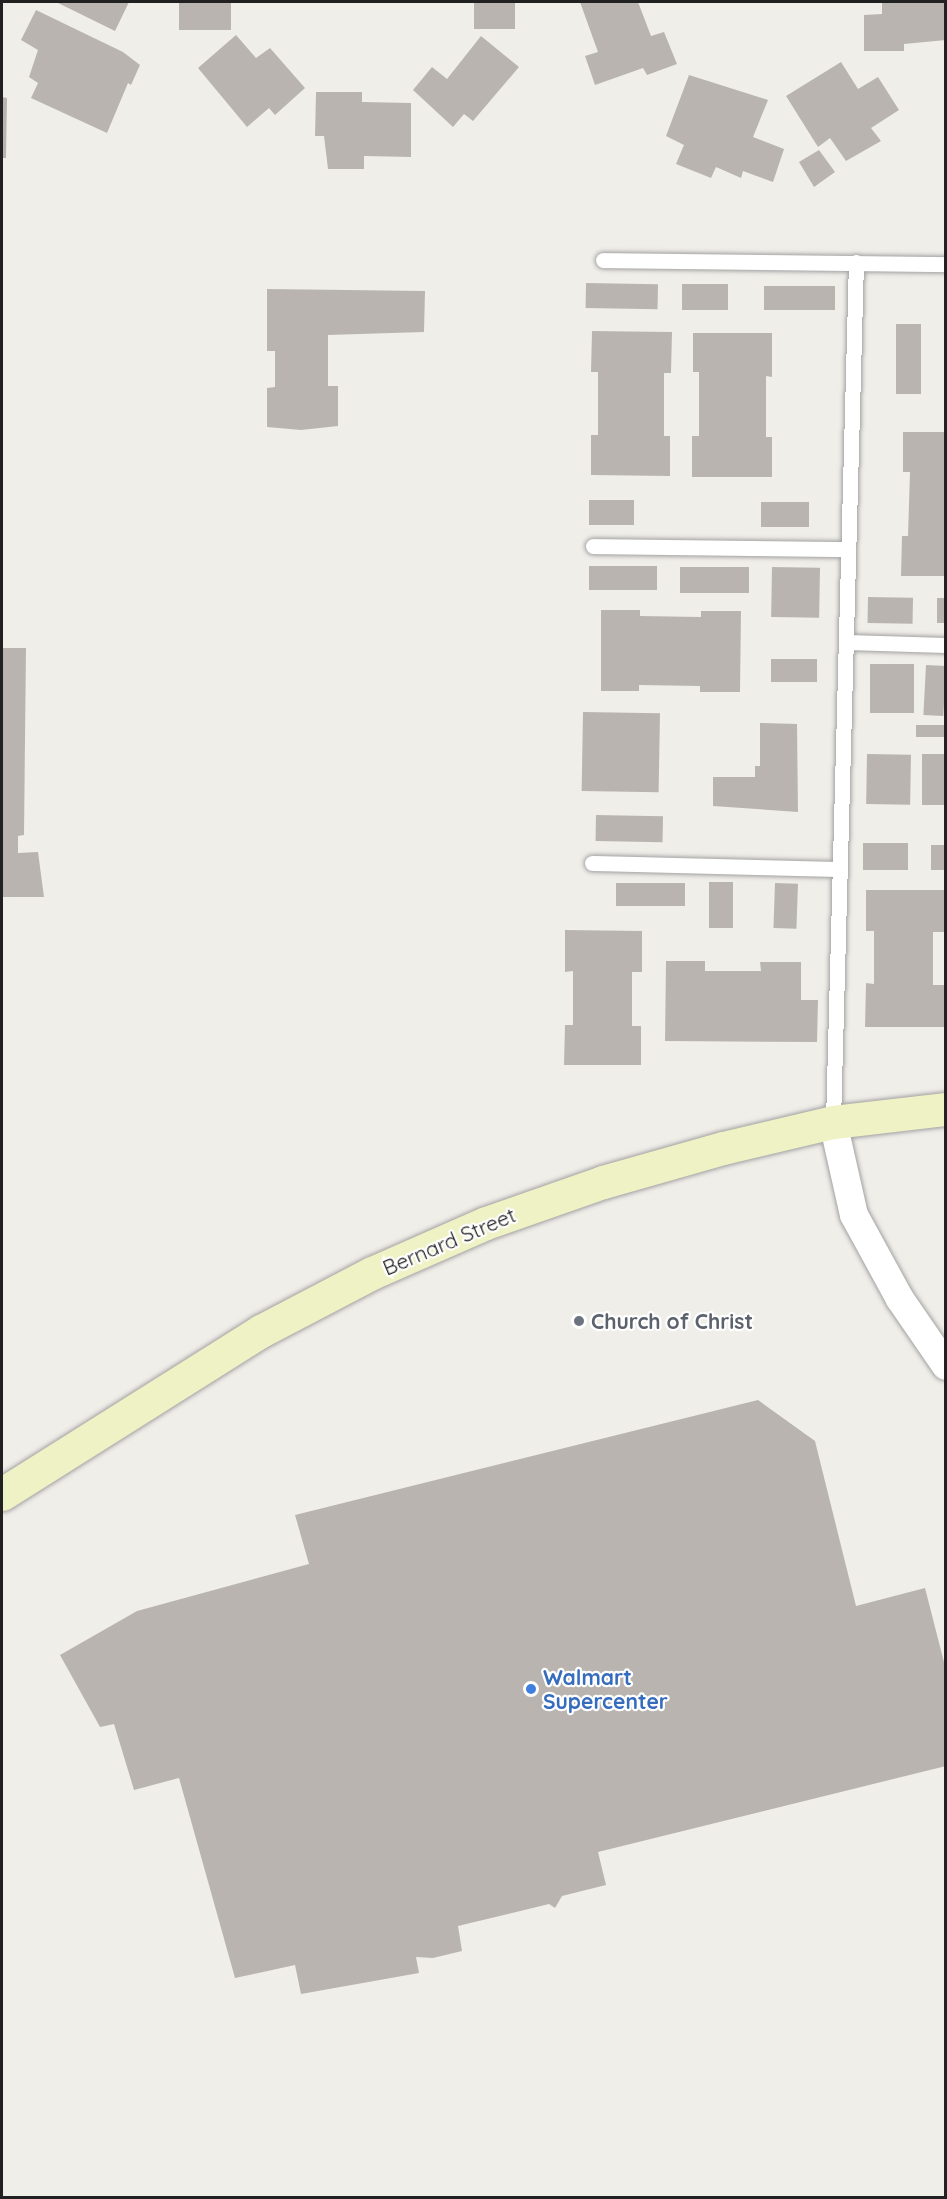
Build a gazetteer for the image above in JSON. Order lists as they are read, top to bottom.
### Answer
{
  "streets": {
    "street": ["Bernard Street"]
  },
  "places": ["Church of Christ", "Walmart Supercenter"]
}
